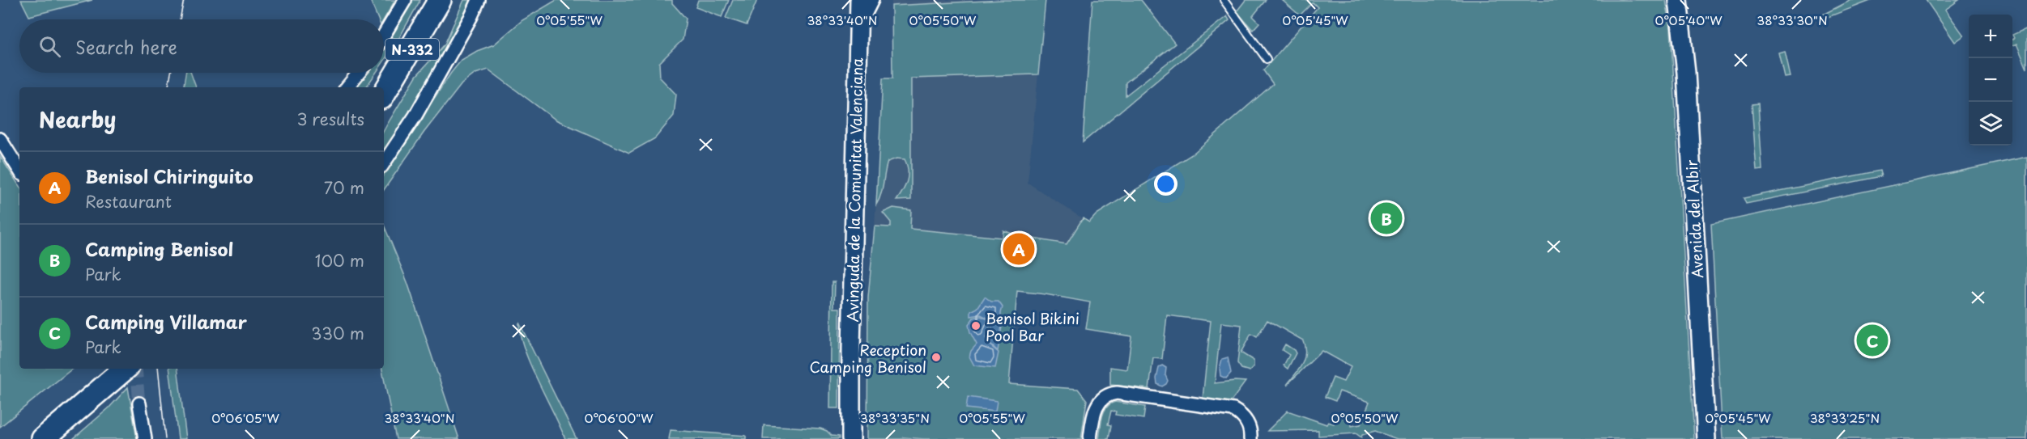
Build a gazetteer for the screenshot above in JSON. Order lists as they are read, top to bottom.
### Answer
{
  "streets": {
    "highway": ["N-332"],
    "main road": ["Avinguda de la Comunitat Valenciana", "Avenida del Albir"]
  },
  "places": ["Benisol Bikini Pool Bar", "Reception Camping Benisol"],
  "page": {
    "map_buttons": ["+", "−"],
    "search": "Search here",
    "heading": ["Nearby", "3 results"],
    "list": [
      {
        "mark": "A",
        "name": "Benisol Chiringuito",
        "note": "Restaurant",
        "value": "70 m"
      },
      {
        "mark": "B",
        "name": "Camping Benisol",
        "note": "Park",
        "value": "100 m"
      },
      {
        "mark": "C",
        "name": "Camping Villamar",
        "note": "Park",
        "value": "330 m"
      }
    ],
    "pins": ["B", "A", "C"]
  },
  "coordinates": [
    "0°05'55\"W",
    "38°33'40\"N",
    "0°05'50\"W",
    "0°05'45\"W",
    "0°05'40\"W",
    "38°33'30\"N",
    "0°06'05\"W",
    "0°06'00\"W",
    "38°33'35\"N",
    "38°33'25\"N"
  ]
}
